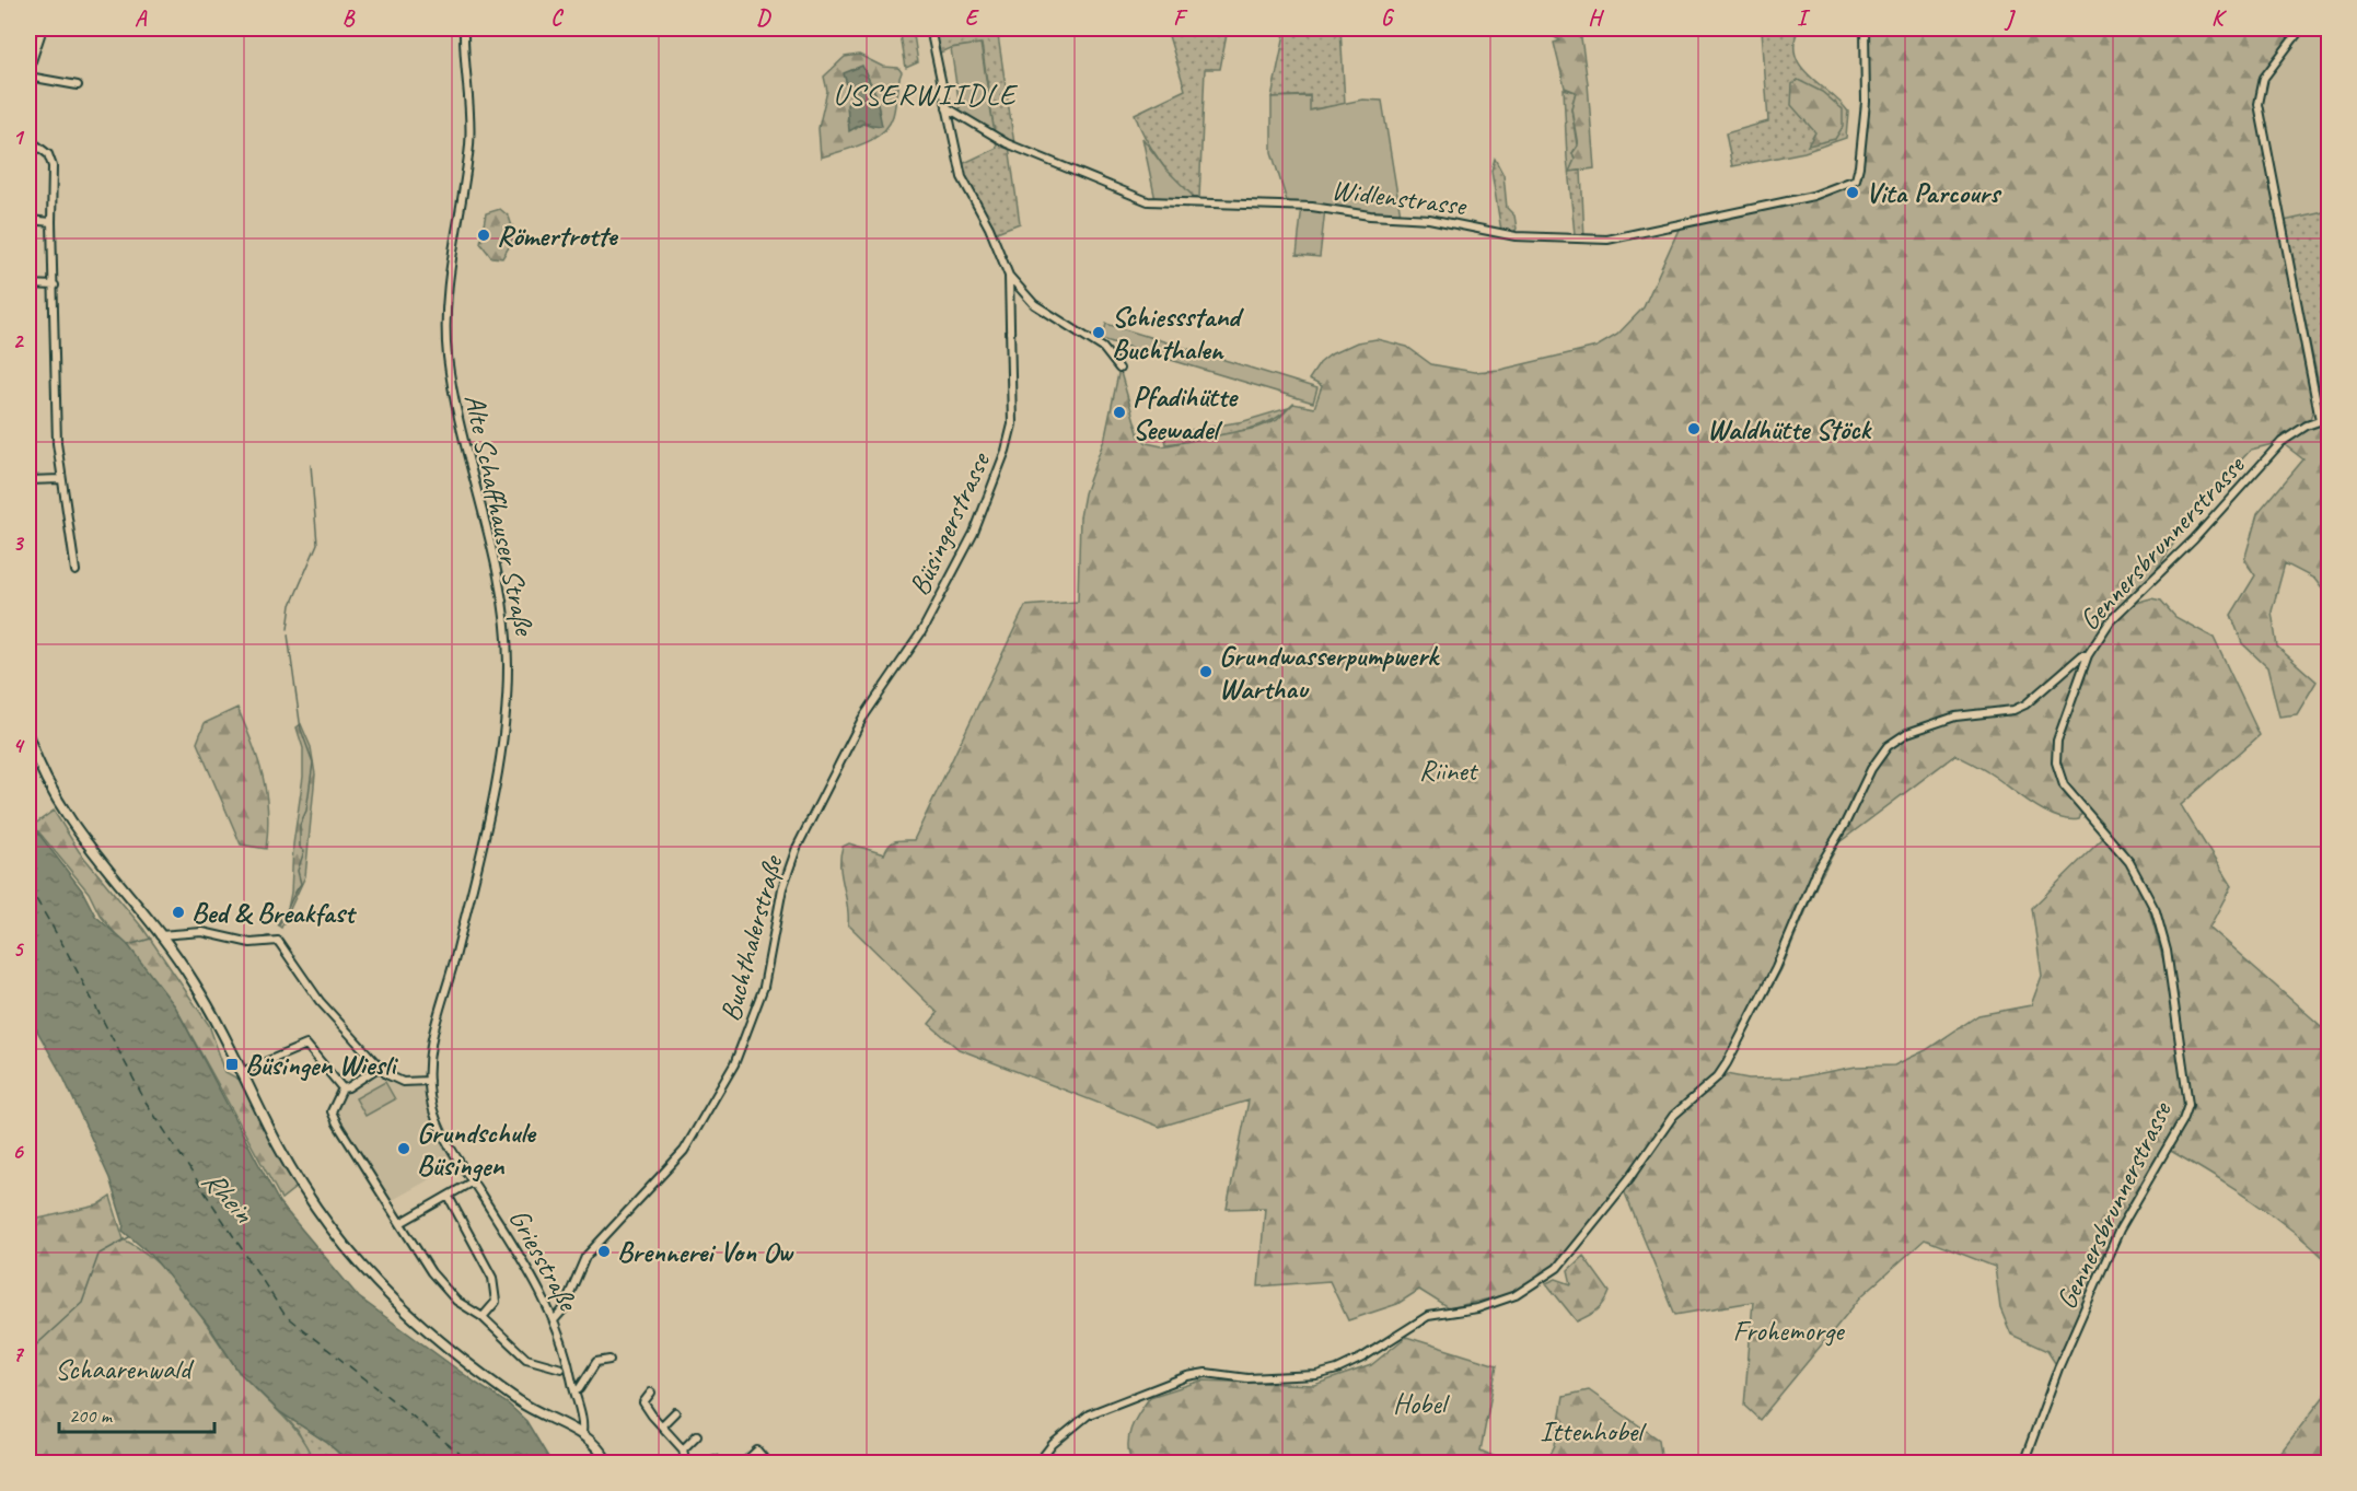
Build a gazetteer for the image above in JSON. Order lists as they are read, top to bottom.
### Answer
{
  "streets": {
    "street": [
      "Widlenstrasse",
      "Alte Schaffhauser Straße",
      "Büsingerstrasse",
      "Gennersbrunnerstrasse",
      "Buchthalerstraße",
      "Griesstraße"
    ]
  },
  "crossings": [
    ["Widlenstrasse", "Büsingerstrasse"],
    ["Alte Schaffhauser Straße", "Griesstraße"],
    ["Büsingerstrasse", "Buchthalerstraße"],
    ["Buchthalerstraße", "Griesstraße"]
  ],
  "districts": ["USSERWIIDLE"],
  "water": ["Rhein"],
  "parks": [
    "Riinet",
    "Frohemorge",
    "Schaarenwald",
    "Hobel",
    "Ittenhobel"
  ],
  "places": {
    "other": [
      "Vita Parcours",
      "Römertrotte",
      "Schiessstand Buchthalen",
      "Pfadihütte Seewadel",
      "Waldhütte Stöck",
      "Grundwasserpumpwerk Warthau",
      "Bed & Breakfast",
      "Grundschule Büsingen",
      "Brennerei Von Ow"
    ],
    "transit": ["Büsingen Wiesli"]
  },
  "scale_bar": "200 m",
  "grid": {
    "columns": [
      "A",
      "B",
      "C",
      "D",
      "E",
      "F",
      "G",
      "H",
      "I",
      "J",
      "K"
    ],
    "rows": [
      "1",
      "2",
      "3",
      "4",
      "5",
      "6",
      "7"
    ]
  }
}
